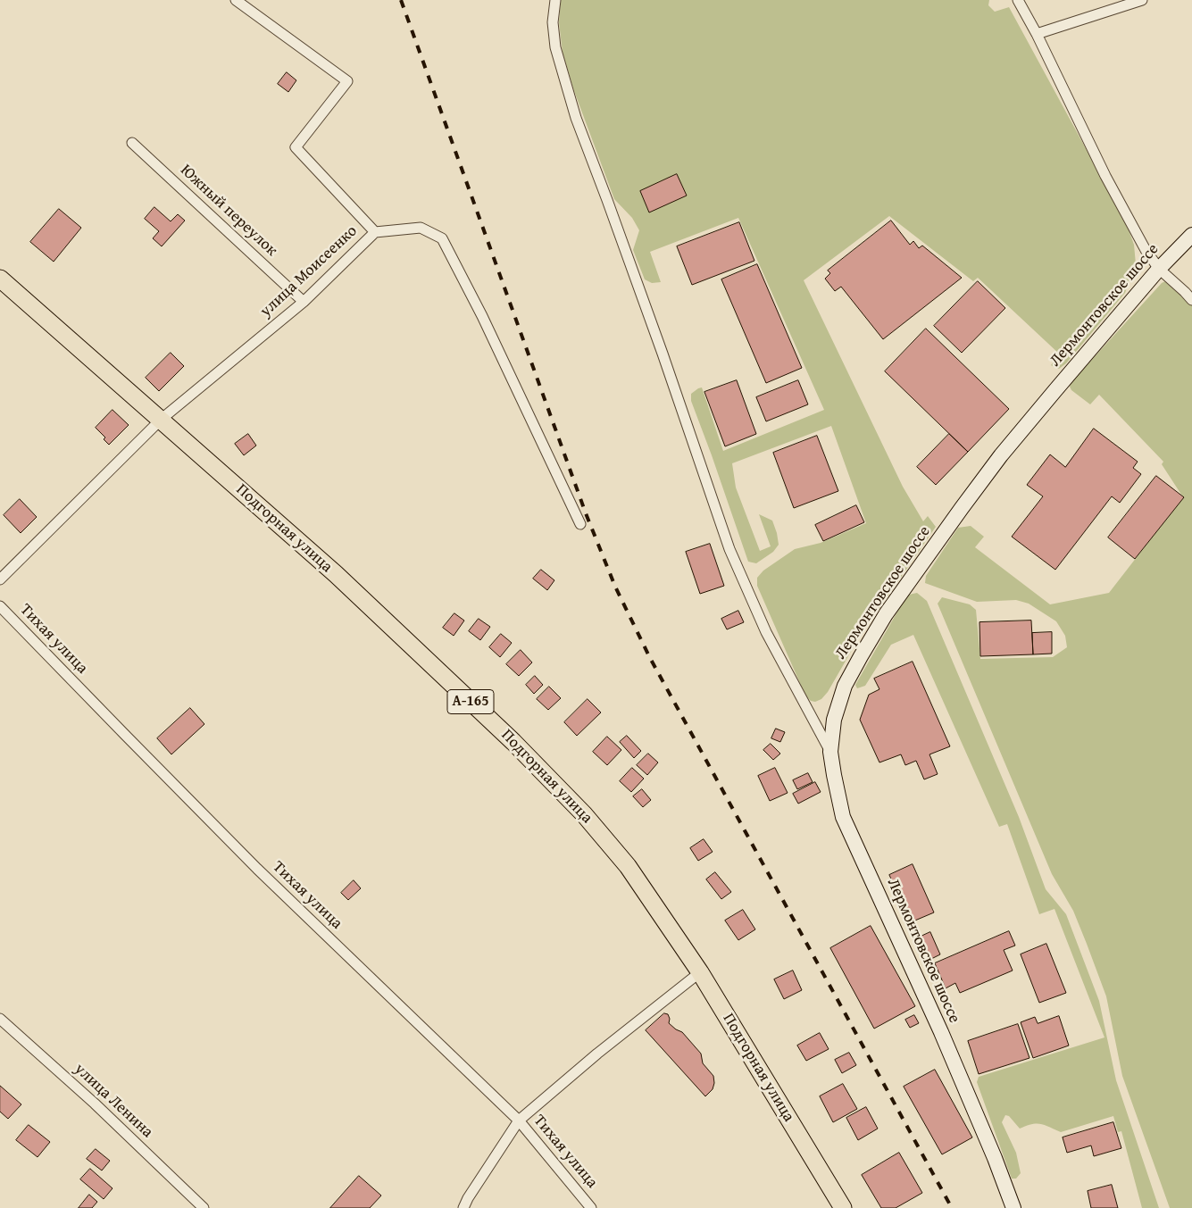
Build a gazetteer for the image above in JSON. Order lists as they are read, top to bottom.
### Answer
{
  "streets": {
    "main road": ["Подгорная улица", "А-165"],
    "street": [
      "Южный переулок",
      "улица Моисеенко",
      "Лермонтовское шоссе",
      "Тихая улица",
      "улица Ленина"
    ]
  },
  "crossings": [
    ["Южный переулок", "улица Моисеенко"],
    ["улица Моисеенко", "Подгорная улица"]
  ]
}
